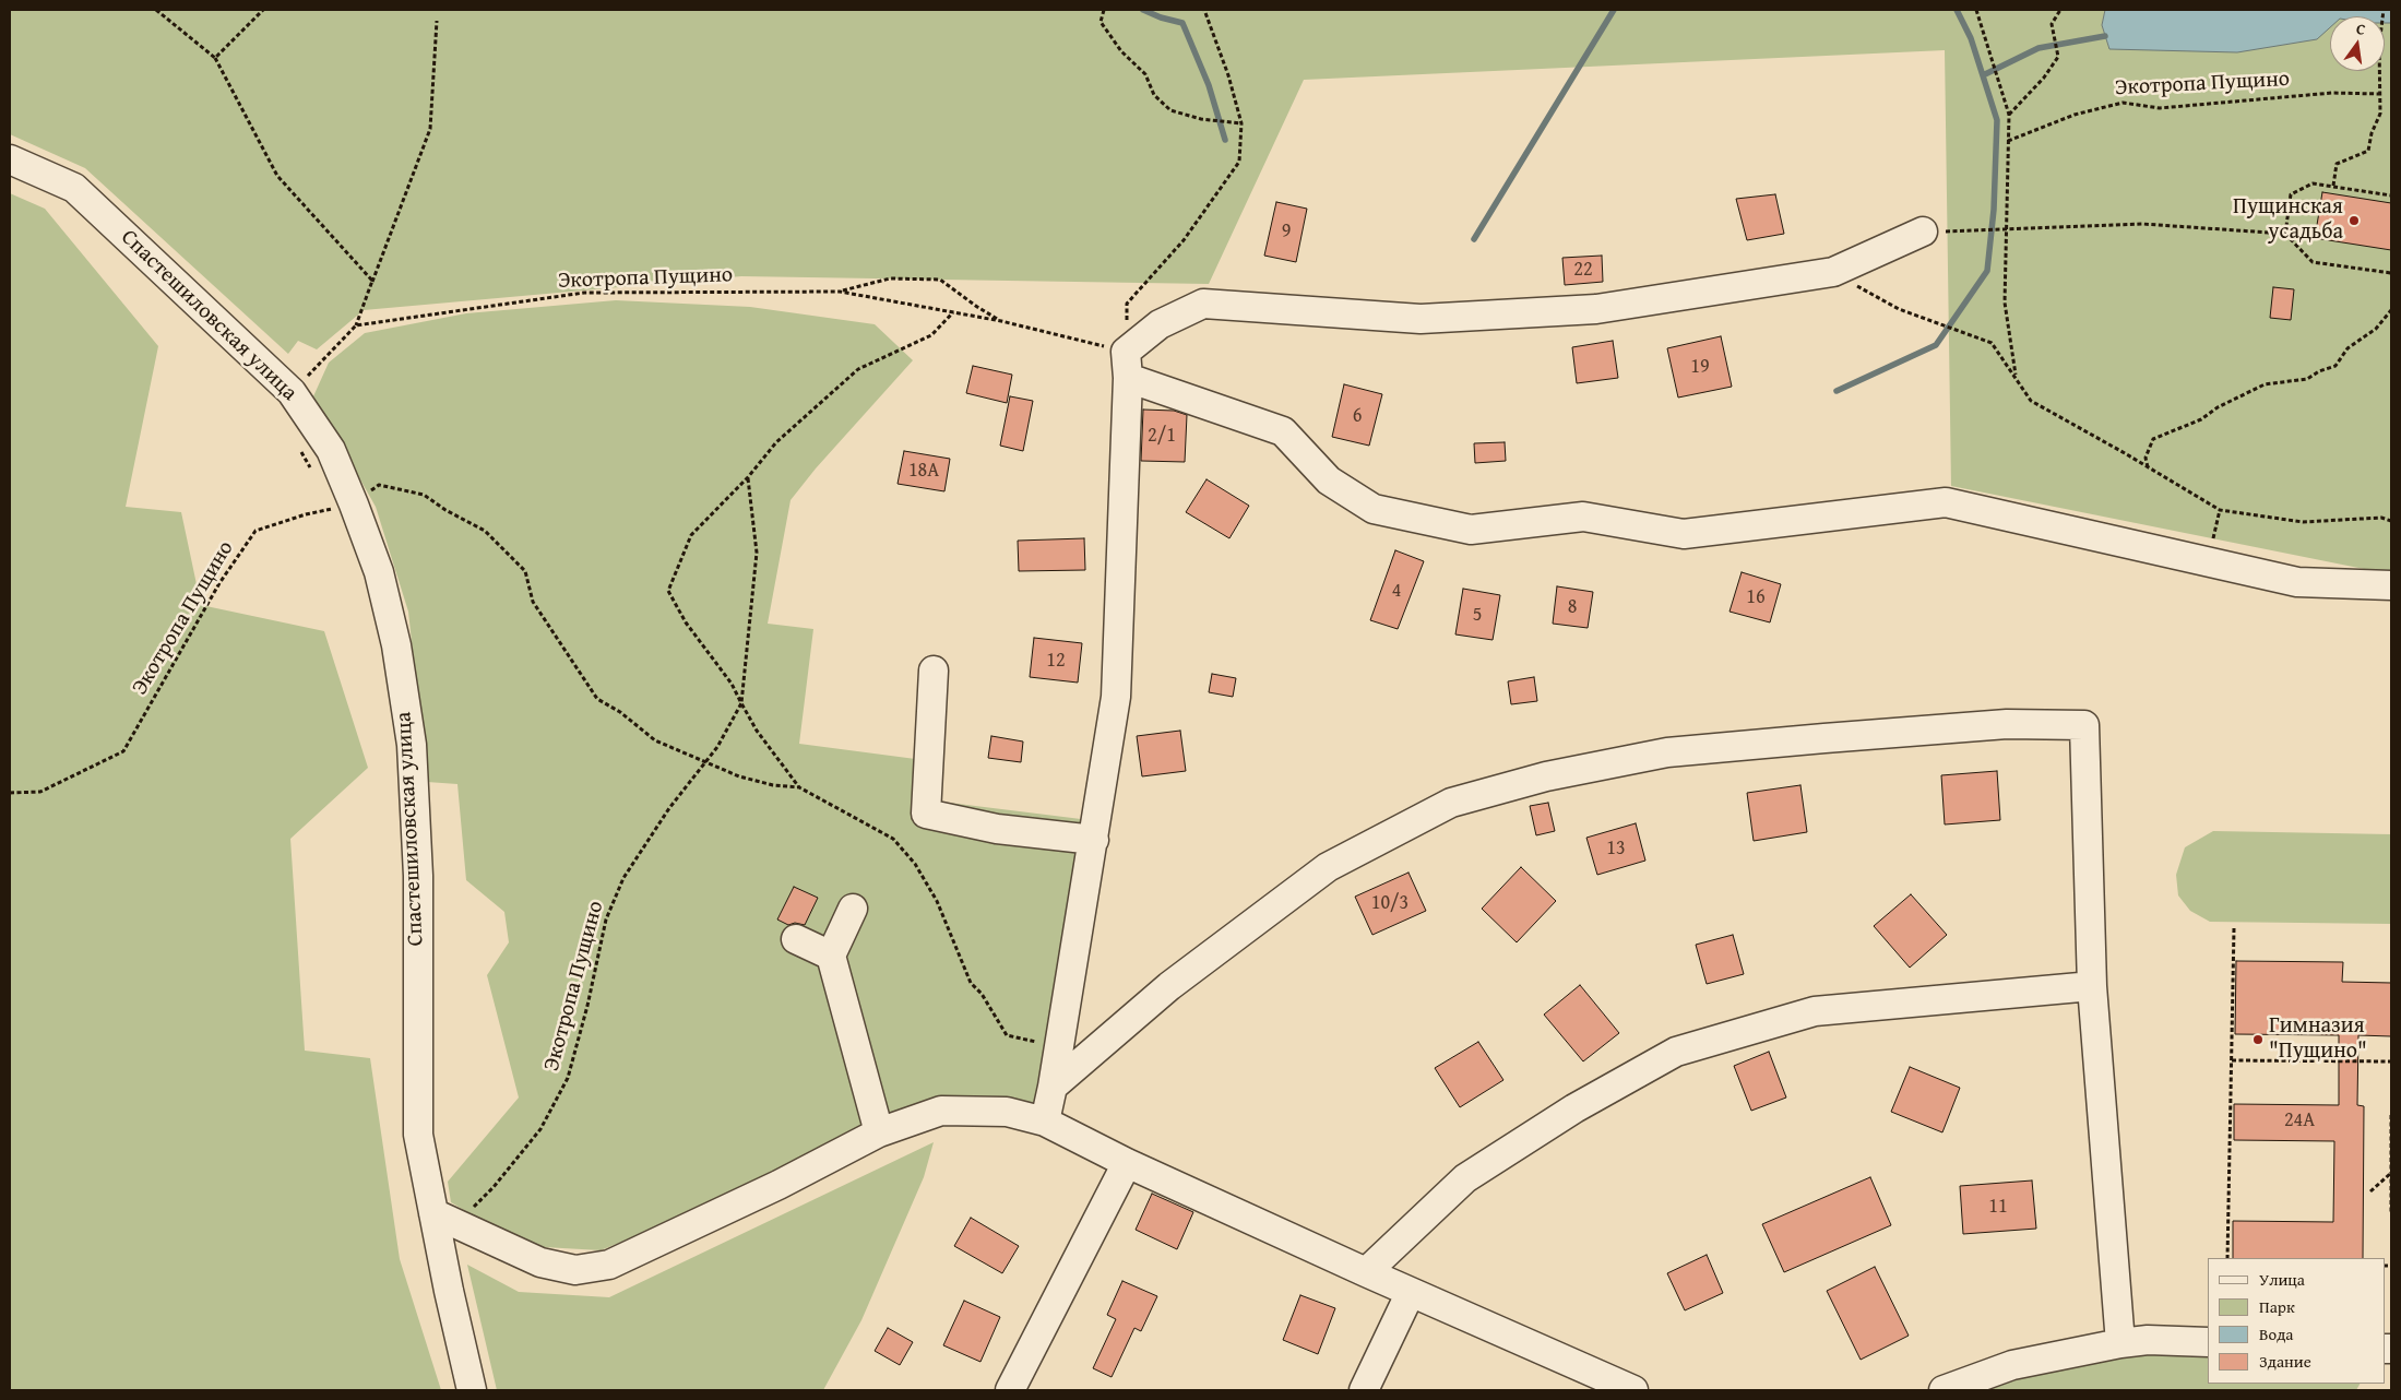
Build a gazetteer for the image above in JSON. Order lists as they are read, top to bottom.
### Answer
{
  "streets": {
    "street": ["Спастешиловская улица"],
    "path": ["Экотропа Пущино"]
  },
  "crossings": [
    ["Экотропа Пущино", "Спастешиловская улица"]
  ],
  "places": ["Пущинская усадьба", "Гимназия \"Пущино\""],
  "house_numbers": [
    "9",
    "22",
    "19",
    "6",
    "2/1",
    "18А",
    "4",
    "16",
    "8",
    "5",
    "12",
    "13",
    "10/3",
    "24А",
    "11"
  ],
  "legend": [
    "Улица",
    "Парк",
    "Вода",
    "Здание"
  ],
  "north": "top"
}
